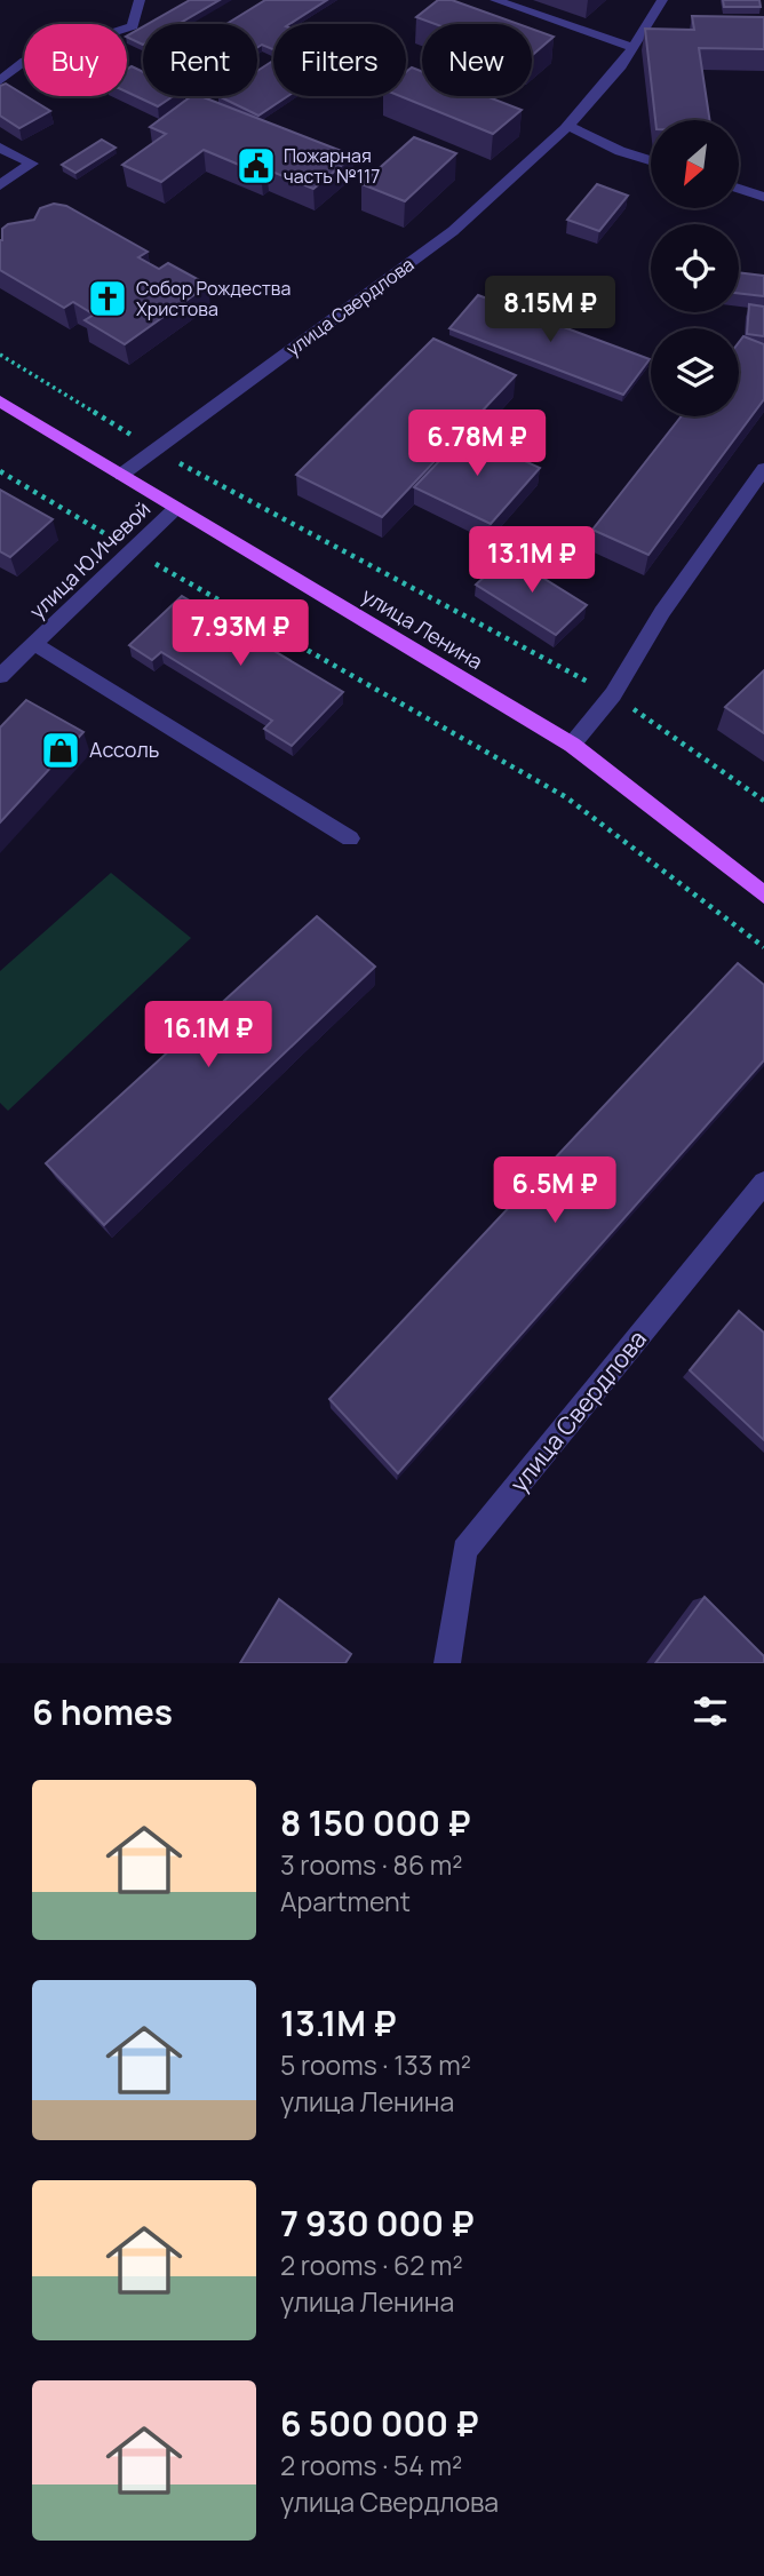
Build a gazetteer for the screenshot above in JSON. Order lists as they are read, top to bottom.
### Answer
{
  "streets": {
    "main road": ["улица Ленина"],
    "street": ["улица Свердлова", "улица Ю.Ичевой"]
  },
  "crossings": [
    ["улица Свердлова", "улица Ленина"],
    ["улица Ю.Ичевой", "улица Ленина"]
  ],
  "places": {
    "public building": ["Пожарная часть №117"],
    "church": ["Собор Рождества Христова"],
    "shop": ["Ассоль"]
  },
  "north": "bottom left",
  "page": {
    "chip": [
      "Buy",
      "Rent",
      "Filters",
      "New"
    ],
    "price": [
      "8.15M ₽",
      "6.78M ₽",
      "13.1M ₽",
      "7.93M ₽",
      "16.1M ₽",
      "6.5M ₽"
    ],
    "heading": "6 homes",
    "list": [
      {
        "name": "8 150 000 ₽",
        "note": "3 rooms · 86 m² · Apartment"
      },
      {
        "name": "13.1M ₽",
        "note": "5 rooms · 133 m² · улица Ленина"
      },
      {
        "name": "7 930 000 ₽",
        "note": "2 rooms · 62 m² · улица Ленина"
      },
      {
        "name": "6 500 000 ₽",
        "note": "2 rooms · 54 m² · улица Свердлова"
      }
    ]
  }
}
